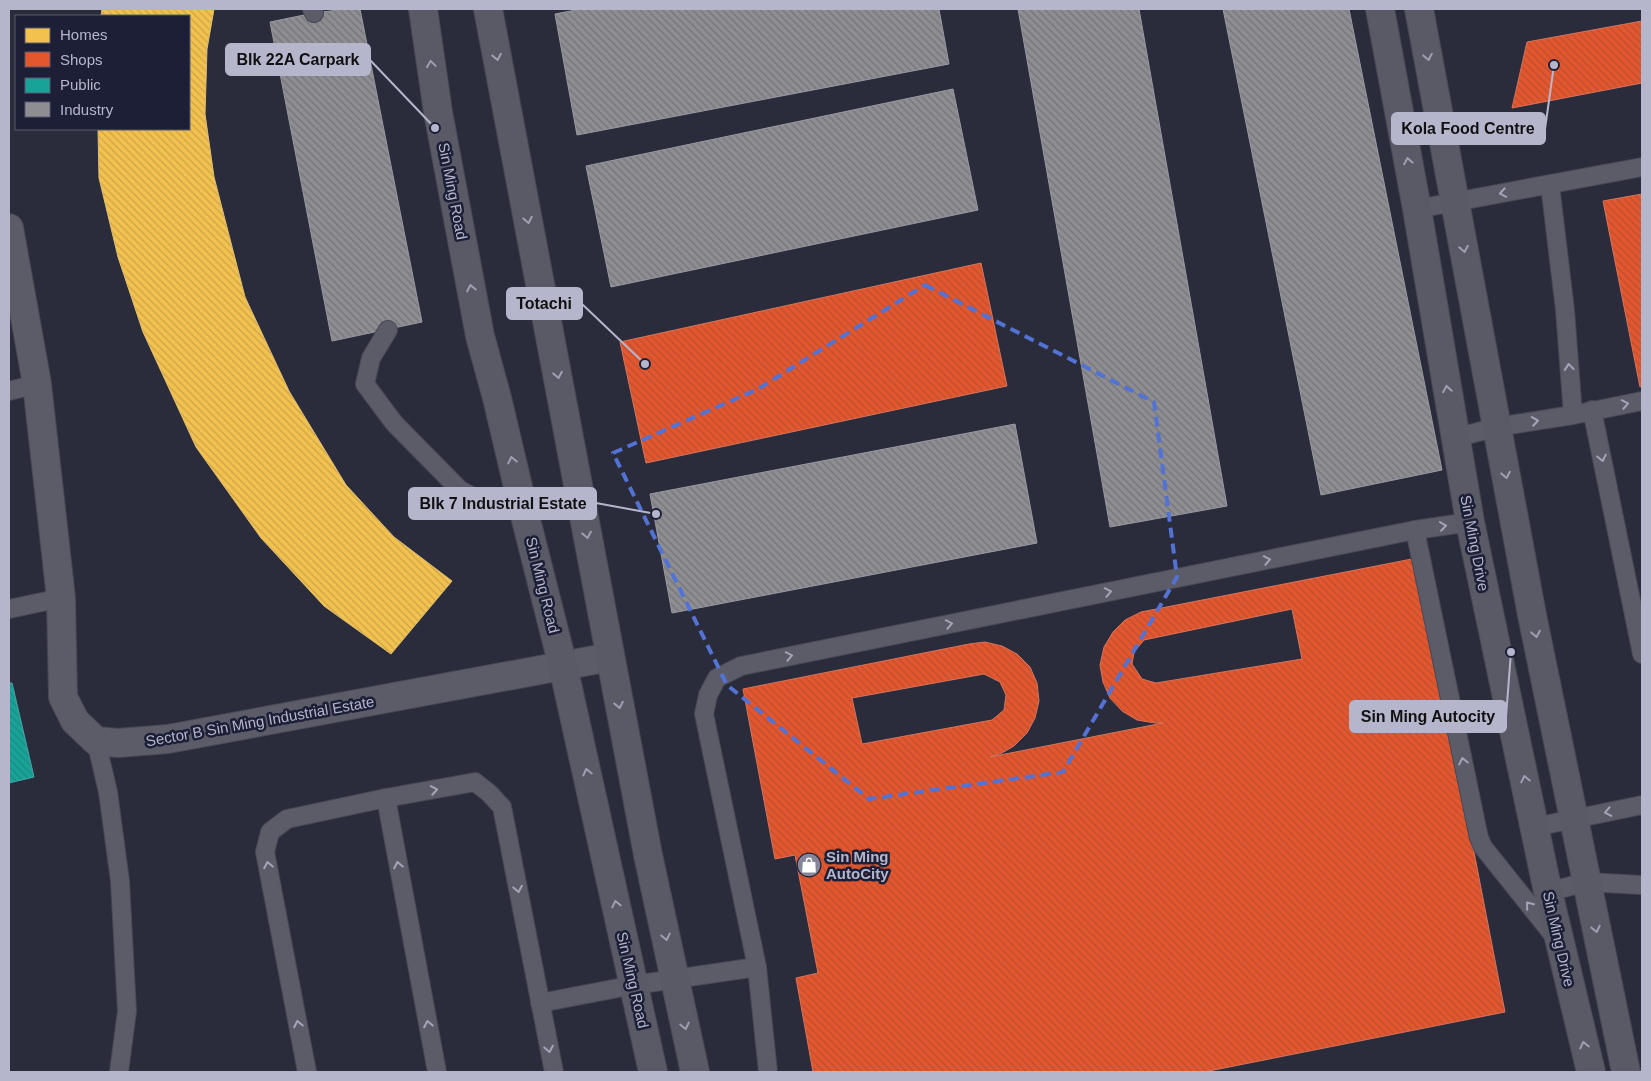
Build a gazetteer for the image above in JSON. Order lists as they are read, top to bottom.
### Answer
{
  "streets": {
    "street": ["Sin Ming Road", "Sin Ming Drive", "Sector B Sin Ming Industrial Estate"]
  },
  "crossings": [
    ["Sin Ming Road", "Sector B Sin Ming Industrial Estate"]
  ],
  "places": {
    "other": [
      "Kola Food Centre",
      "Blk 22A Carpark",
      "Totachi",
      "Blk 7 Industrial Estate",
      "Sin Ming Autocity"
    ],
    "shop": ["Sin Ming AutoCity"]
  },
  "legend": [
    "Homes",
    "Shops",
    "Public",
    "Industry"
  ]
}
